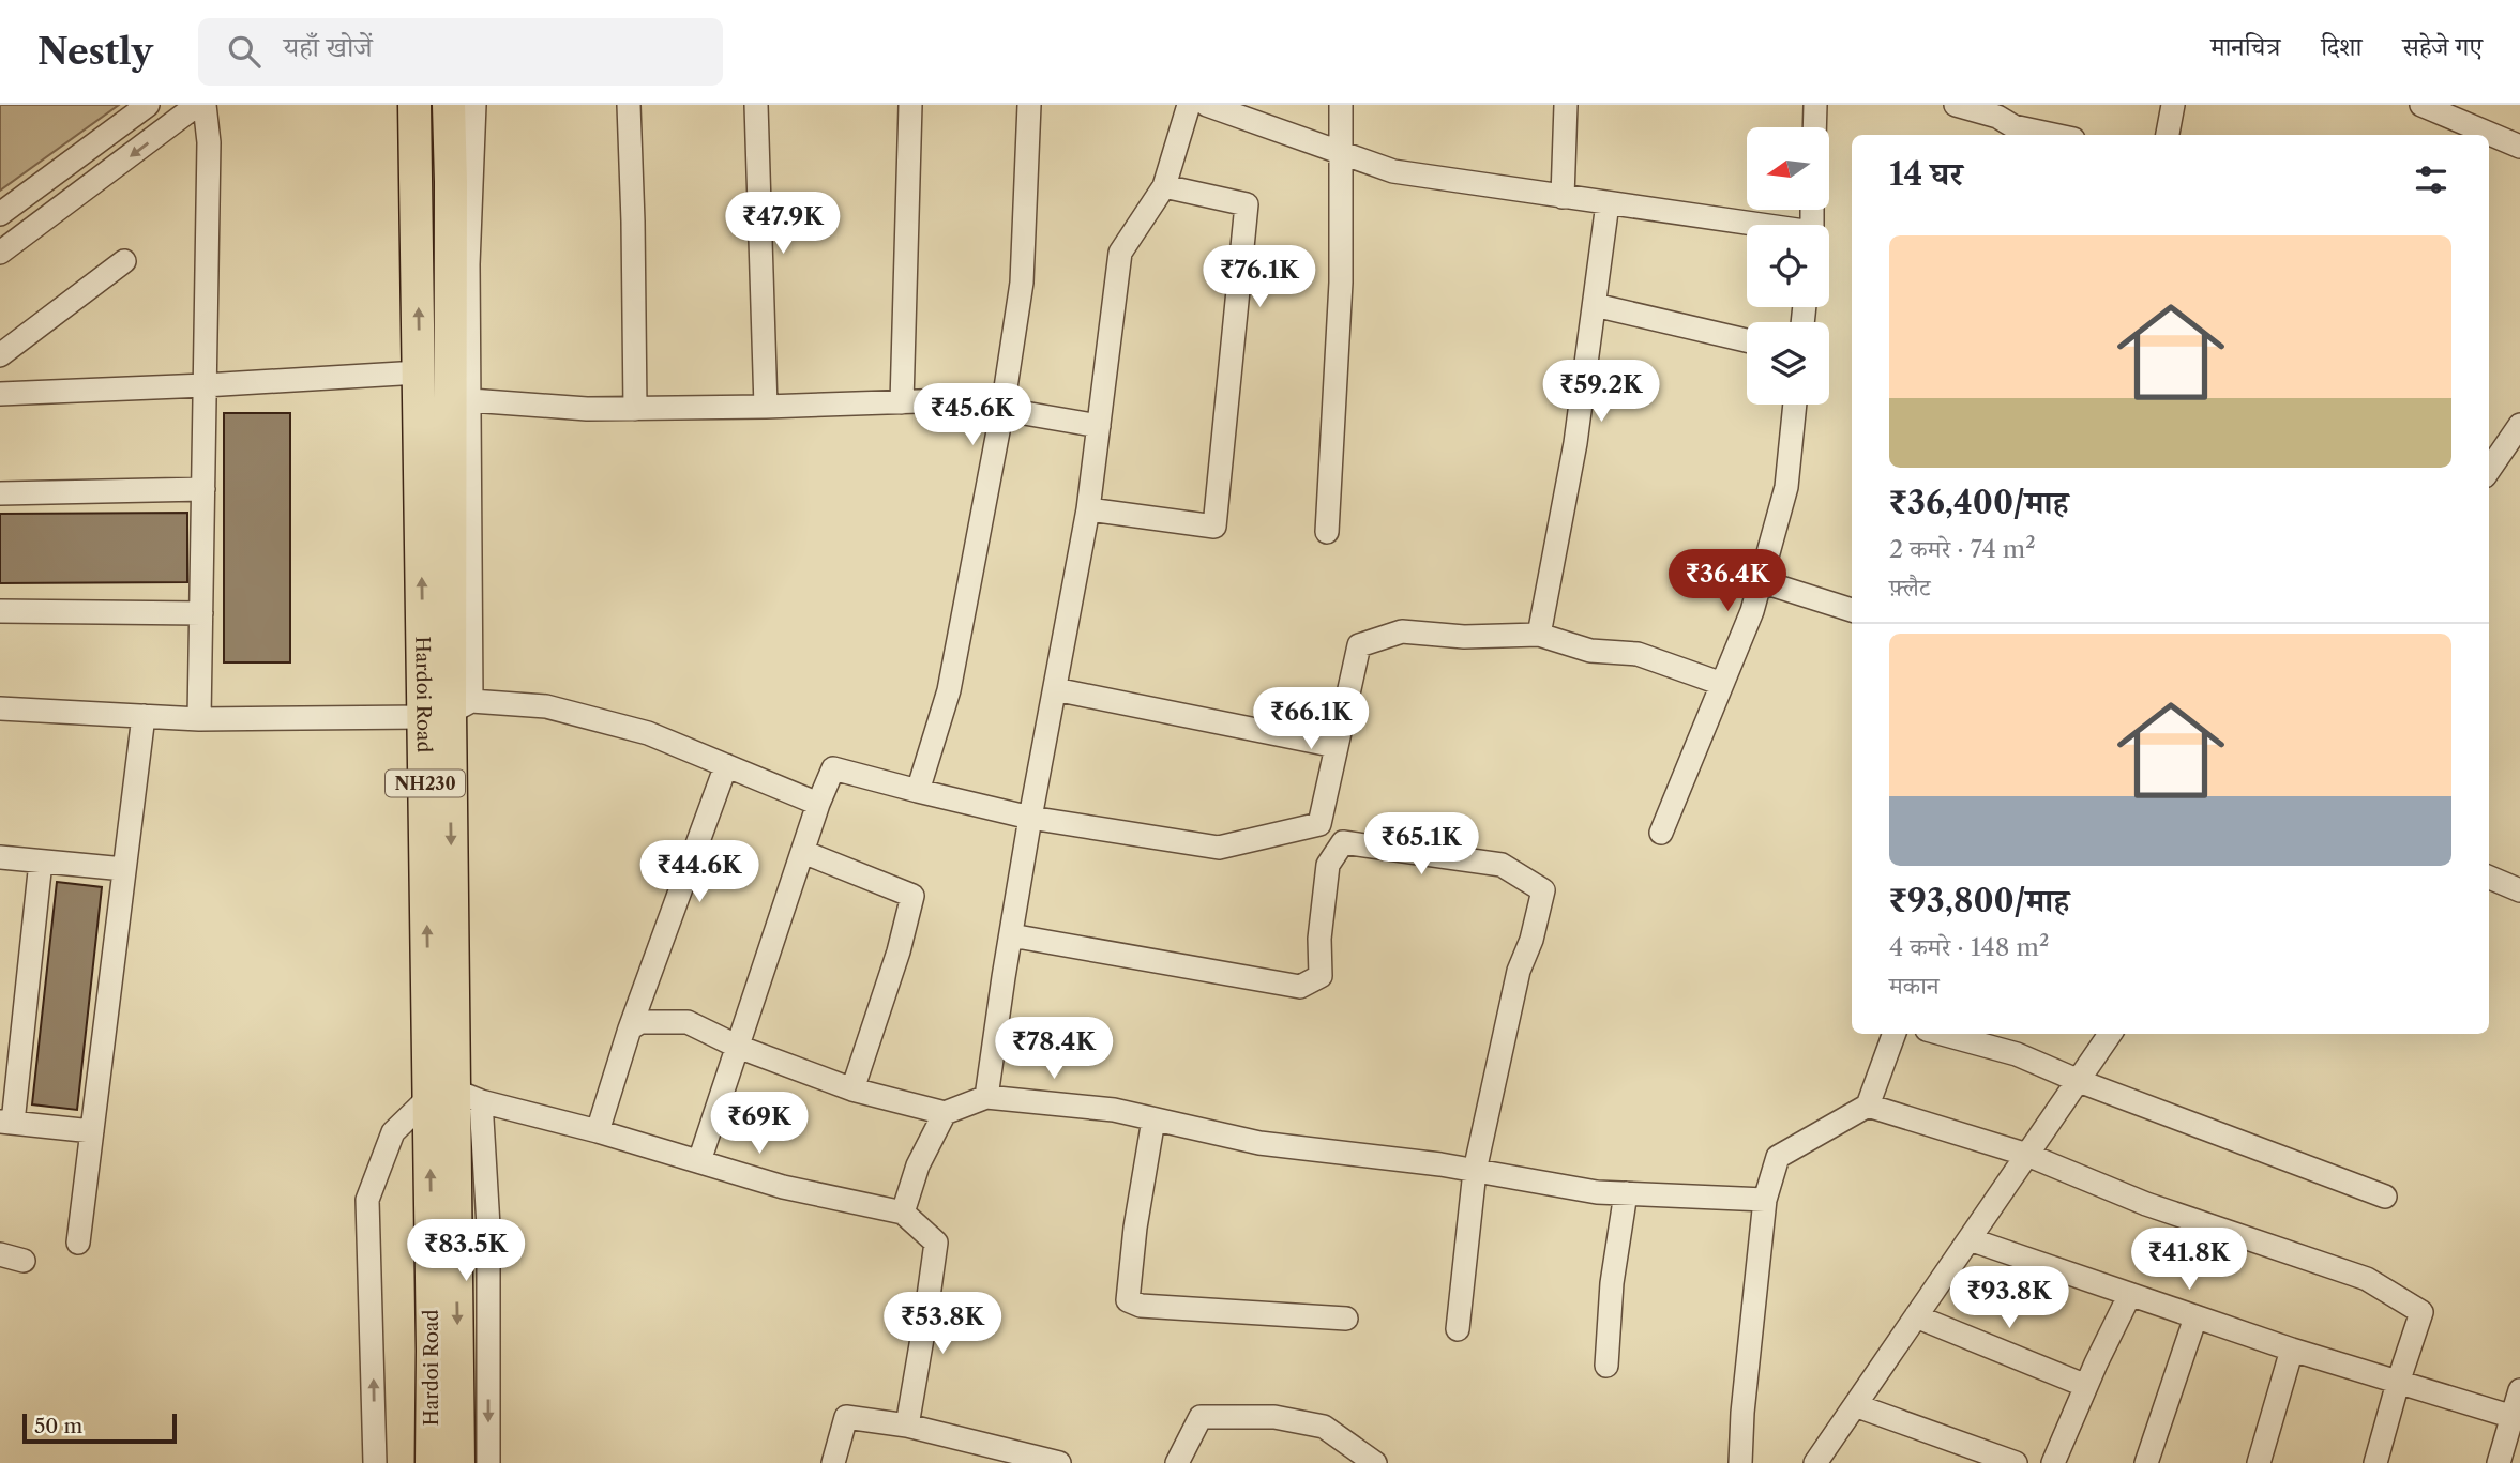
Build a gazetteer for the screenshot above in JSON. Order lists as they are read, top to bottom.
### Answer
{
  "streets": {
    "highway": ["Hardoi Road", "NH230"]
  },
  "scale_bar": "50 m",
  "north": "left",
  "page": {
    "header": "Nestly",
    "search": "यहाँ खोजें",
    "nav": ["मानचित्र", "दिशा", "सहेजे गए"],
    "heading": "14 घर",
    "price": [
      "₹47.9K",
      "₹76.1K",
      "₹59.2K",
      "₹45.6K",
      "₹36.4K",
      "₹66.1K",
      "₹65.1K",
      "₹44.6K",
      "₹78.4K",
      "₹69K",
      "₹83.5K",
      "₹41.8K",
      "₹93.8K",
      "₹53.8K"
    ],
    "list": [
      {
        "name": "₹36,400/माह",
        "note": "2 कमरे · 74 m² · फ़्लैट"
      },
      {
        "name": "₹93,800/माह",
        "note": "4 कमरे · 148 m² · मकान"
      }
    ],
    "scale": "50 m"
  }
}
